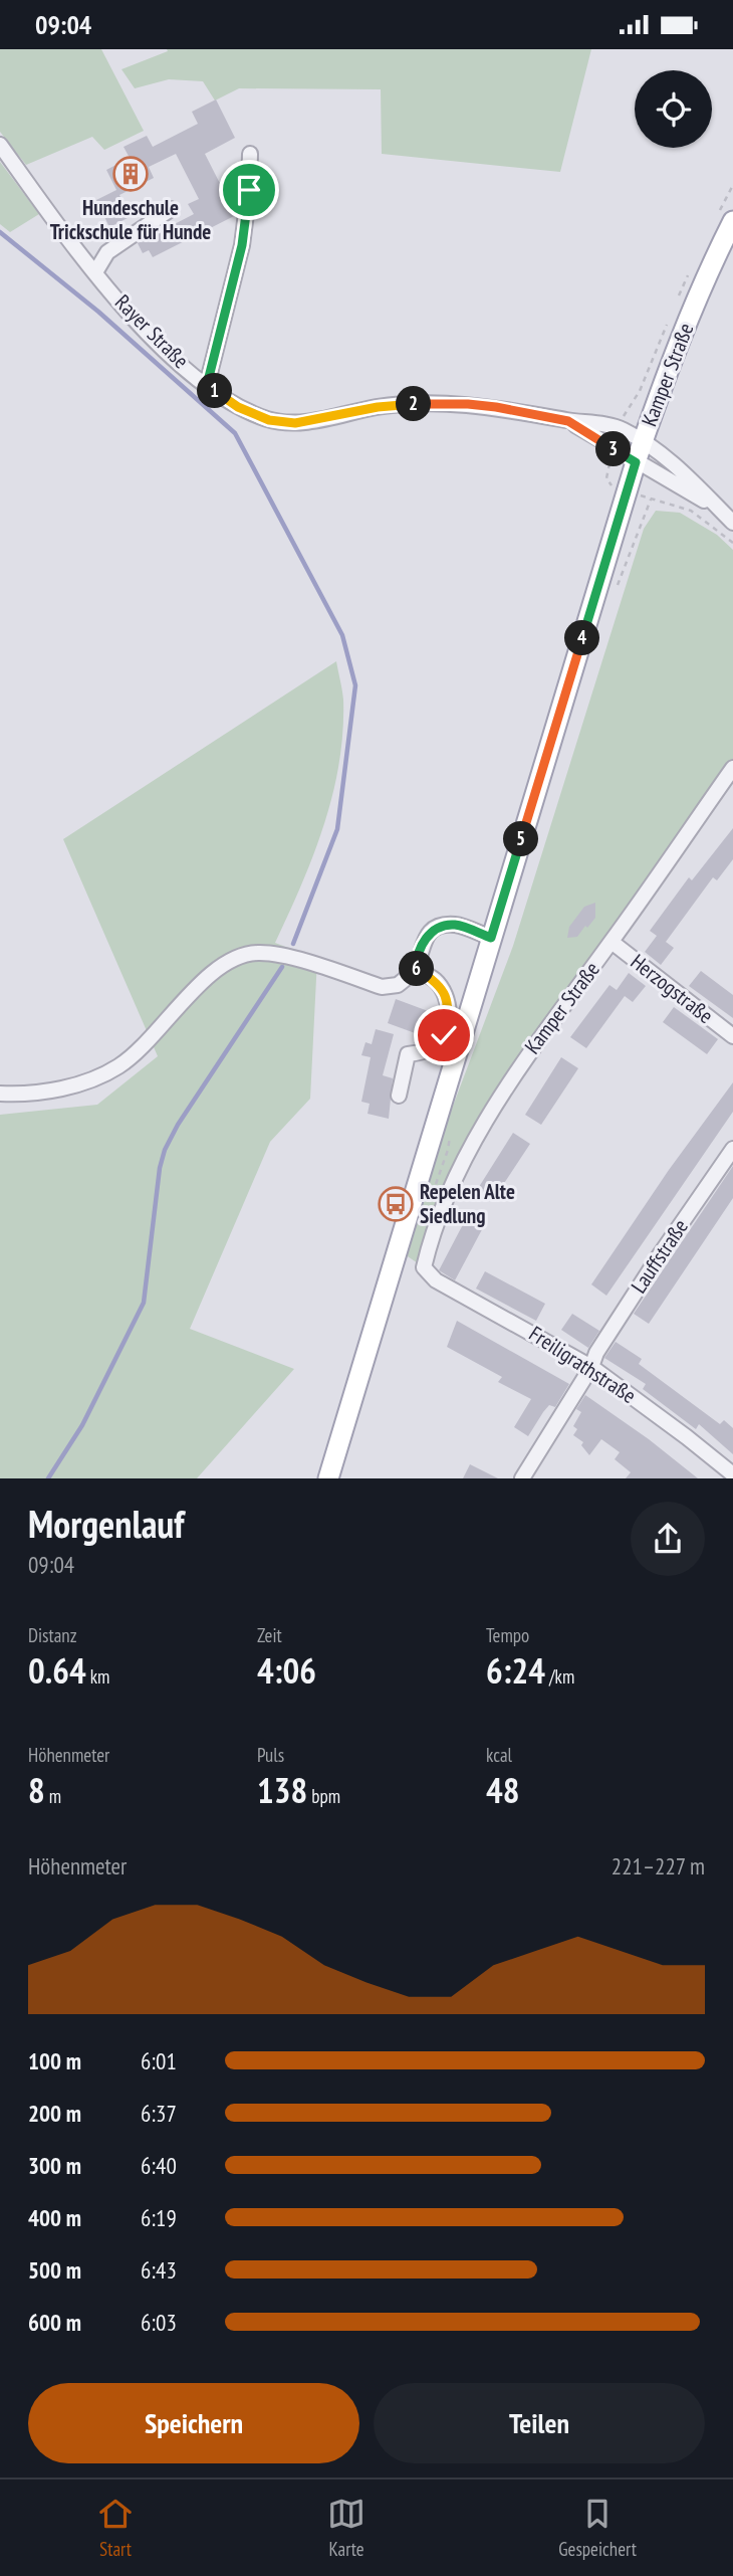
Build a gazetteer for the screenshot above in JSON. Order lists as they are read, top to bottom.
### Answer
{
  "streets": {
    "main road": ["Kamper Straße"],
    "street": [
      "Rayer Straße",
      "Herzogstraße",
      "Lauffstraße",
      "Freiligrathstraße"
    ]
  },
  "crossings": [
    ["Rayer Straße", "Kamper Straße"],
    ["Kamper Straße", "Herzogstraße"],
    ["Kamper Straße", "Freiligrathstraße"],
    ["Lauffstraße", "Freiligrathstraße"]
  ],
  "places": {
    "building": ["Hundeschule Trickschule für Hunde"],
    "bus stop": ["Repelen Alte Siedlung"]
  },
  "page": {
    "status": "09:04",
    "pins": [
      "1",
      "2",
      "3",
      "4",
      "5",
      "6"
    ],
    "heading": ["Morgenlauf", "09:04"],
    "stats": [
      ["Distanz", "0.64 km"],
      ["Zeit", "4:06"],
      ["Tempo", "6:24 /km"],
      ["Höhenmeter", "8 m"],
      ["Puls", "138 bpm"],
      ["kcal", "48"]
    ],
    "chart": ["Höhenmeter", "221–227 m"],
    "list": [
      {
        "name": "100 m",
        "note": "6:01"
      },
      {
        "name": "200 m",
        "note": "6:37"
      },
      {
        "name": "300 m",
        "note": "6:40"
      },
      {
        "name": "400 m",
        "note": "6:19"
      },
      {
        "name": "500 m",
        "note": "6:43"
      },
      {
        "name": "600 m",
        "note": "6:03"
      }
    ],
    "buttons": ["Speichern", "Teilen"],
    "tabs": ["Start", "Karte", "Gespeichert"]
  }
}
